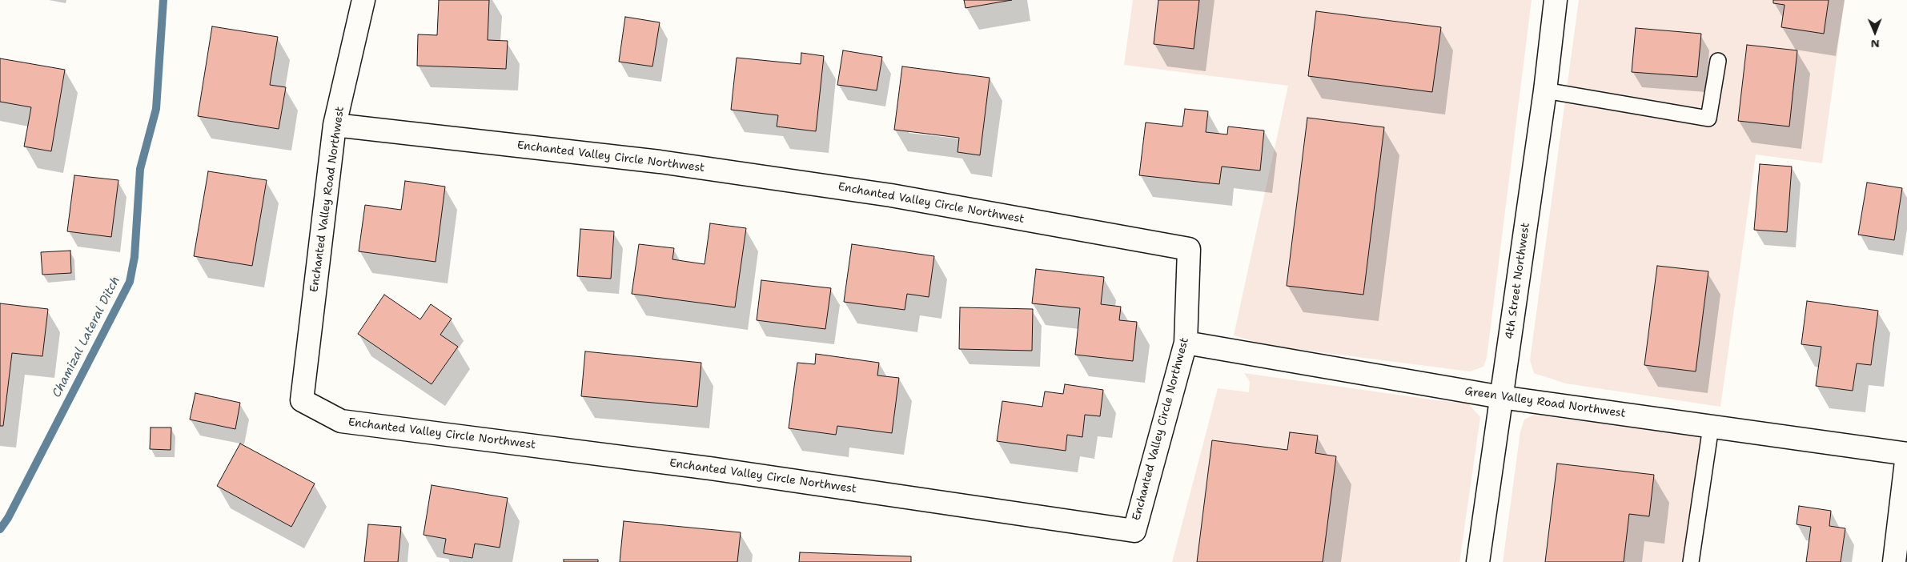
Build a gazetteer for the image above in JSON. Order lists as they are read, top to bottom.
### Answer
{
  "streets": {
    "street": [
      "Enchanted Valley Circle Northwest",
      "Enchanted Valley Road Northwest",
      "4th Street Northwest",
      "Green Valley Road Northwest"
    ]
  },
  "crossings": [
    ["Enchanted Valley Circle Northwest", "Enchanted Valley Road Northwest"],
    ["Enchanted Valley Circle Northwest", "Green Valley Road Northwest"],
    ["4th Street Northwest", "Green Valley Road Northwest"]
  ],
  "water": ["Chamizal Lateral Ditch"],
  "north": "bottom"
}
